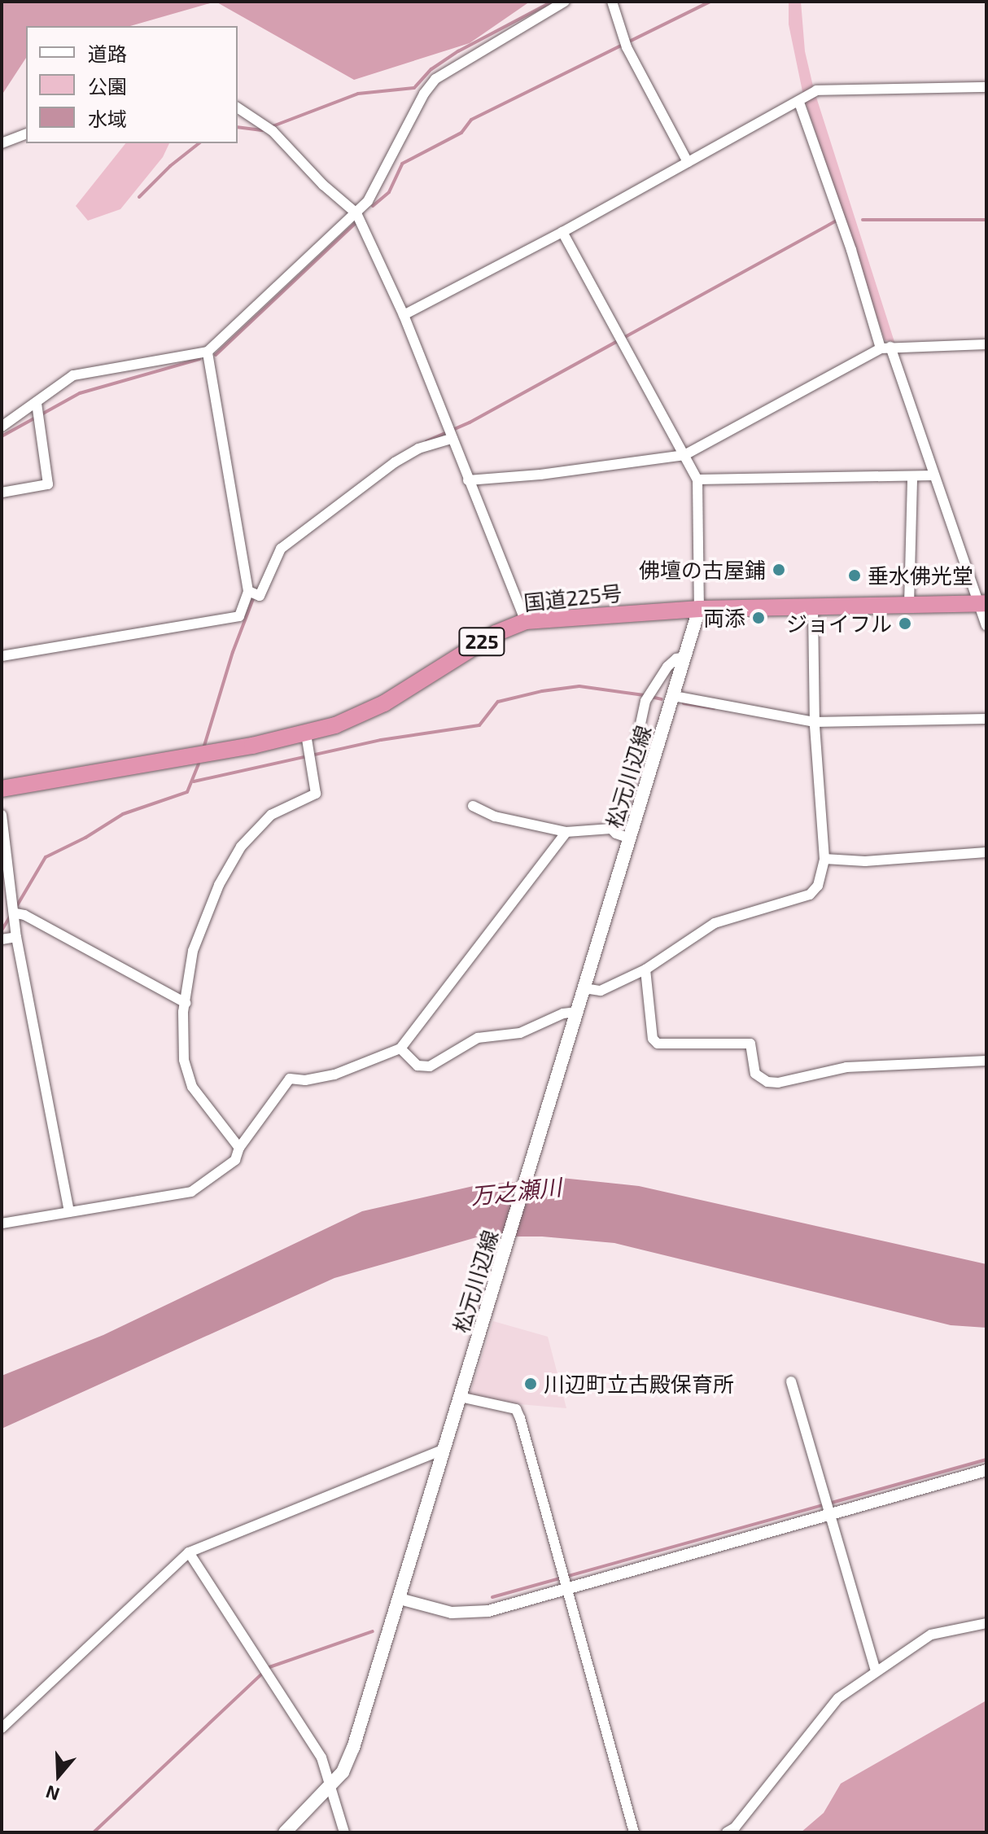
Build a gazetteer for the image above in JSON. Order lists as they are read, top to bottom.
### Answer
{
  "streets": {
    "highway": ["国道225号", "225"],
    "main road": ["松元川辺線"]
  },
  "crossings": [
    ["国道225号", "松元川辺線"]
  ],
  "water": ["万之瀬川"],
  "places": [
    "佛壇の古屋鋪",
    "垂水佛光堂",
    "両添",
    "ジョイフル",
    "川辺町立古殿保育所"
  ],
  "legend": ["道路", "公園", "水域"],
  "north": "bottom"
}
